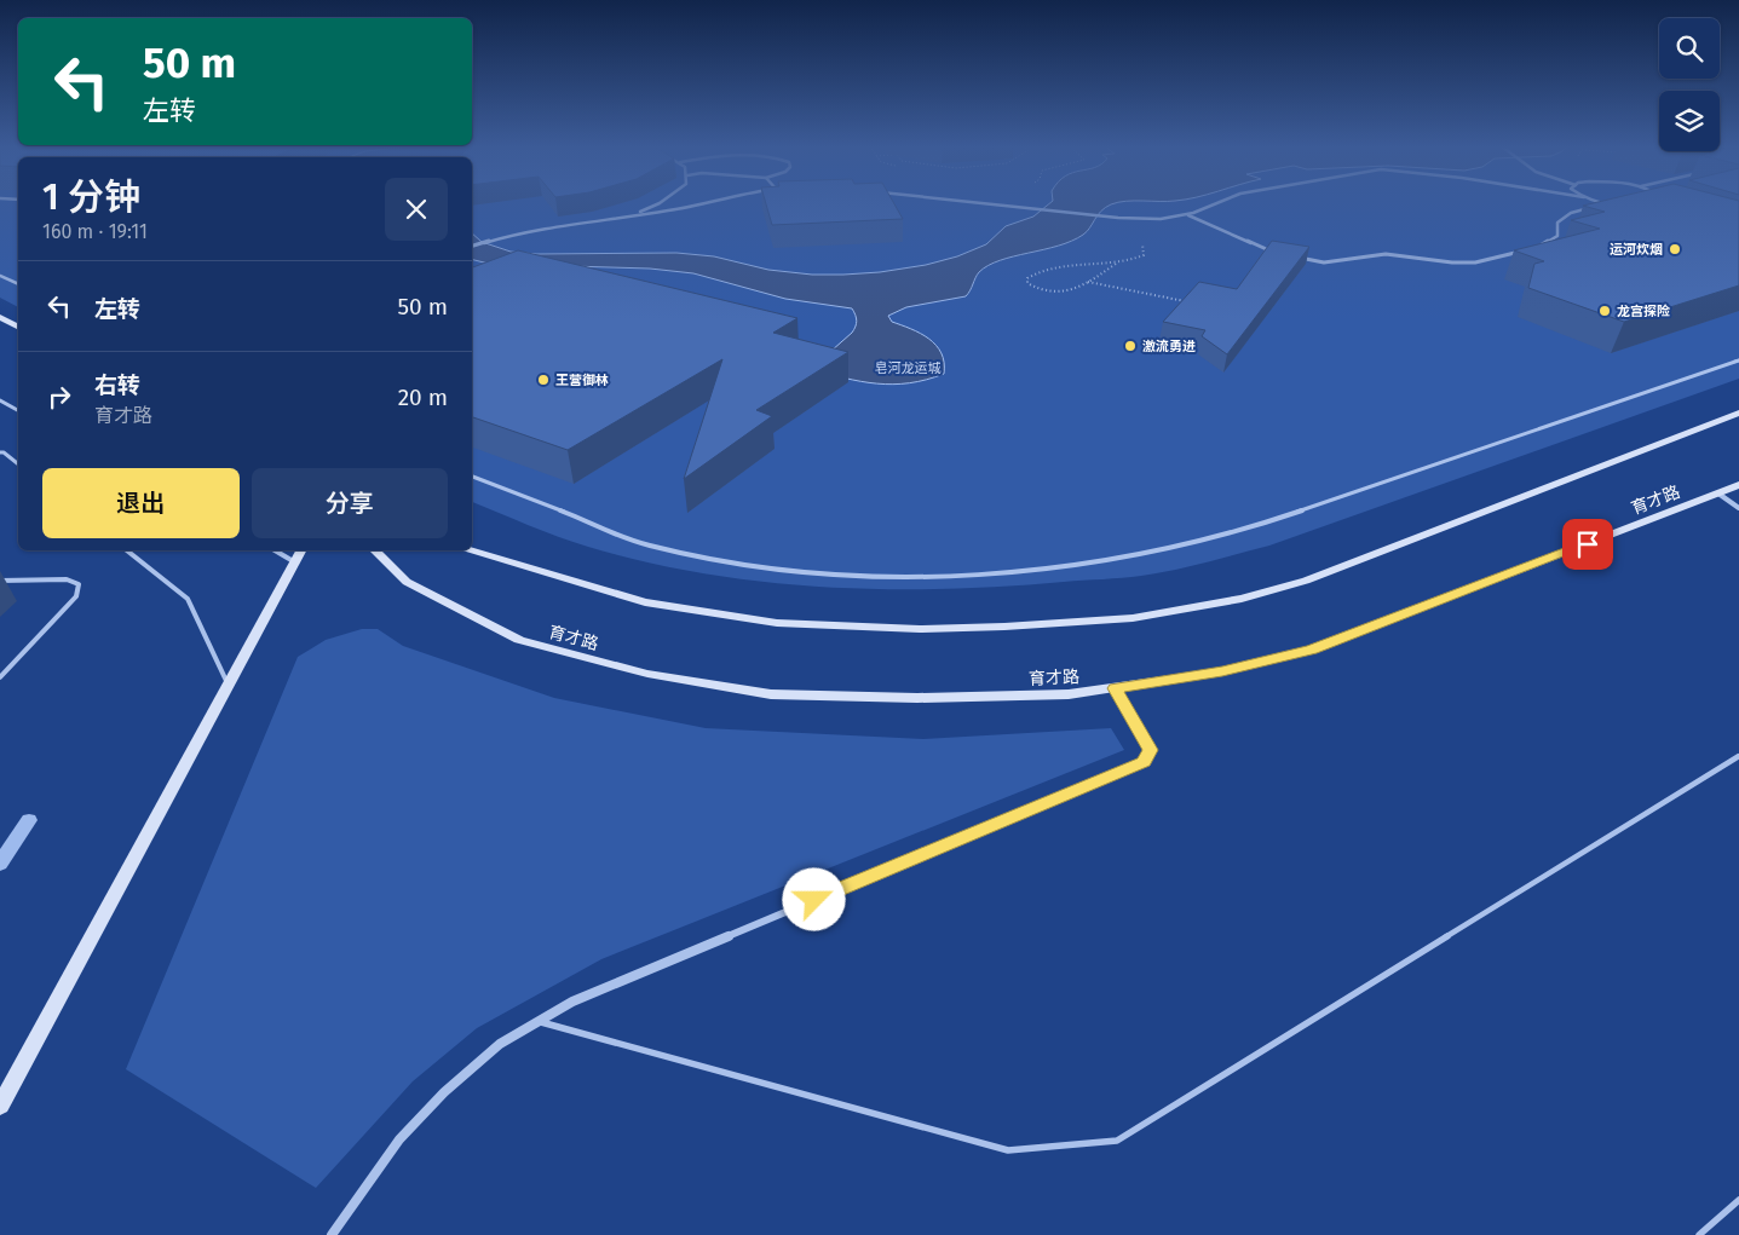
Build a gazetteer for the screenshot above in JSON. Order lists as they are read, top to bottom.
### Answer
{
  "streets": {
    "street": ["育才路"]
  },
  "parks": ["皂河龙运城"],
  "places": [
    "运河炊烟",
    "龙宫探险",
    "激流勇进",
    "王营御林"
  ],
  "page": {
    "turn": ["50 m", "左转"],
    "heading": ["1 分钟", "160 m · 19:11"],
    "list": [
      {
        "name": "左转",
        "value": "50 m"
      },
      {
        "name": "右转",
        "note": "育才路",
        "value": "20 m"
      }
    ],
    "buttons": ["退出", "分享"]
  }
}
